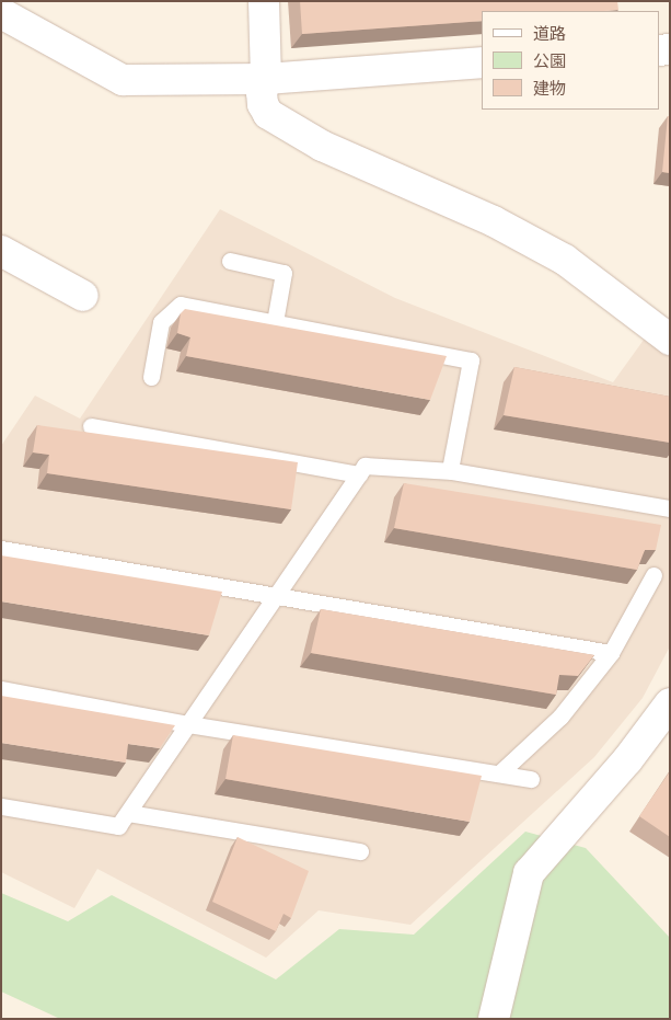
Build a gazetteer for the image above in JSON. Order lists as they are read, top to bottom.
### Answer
{
  "legend": ["道路", "公園", "建物"]
}
